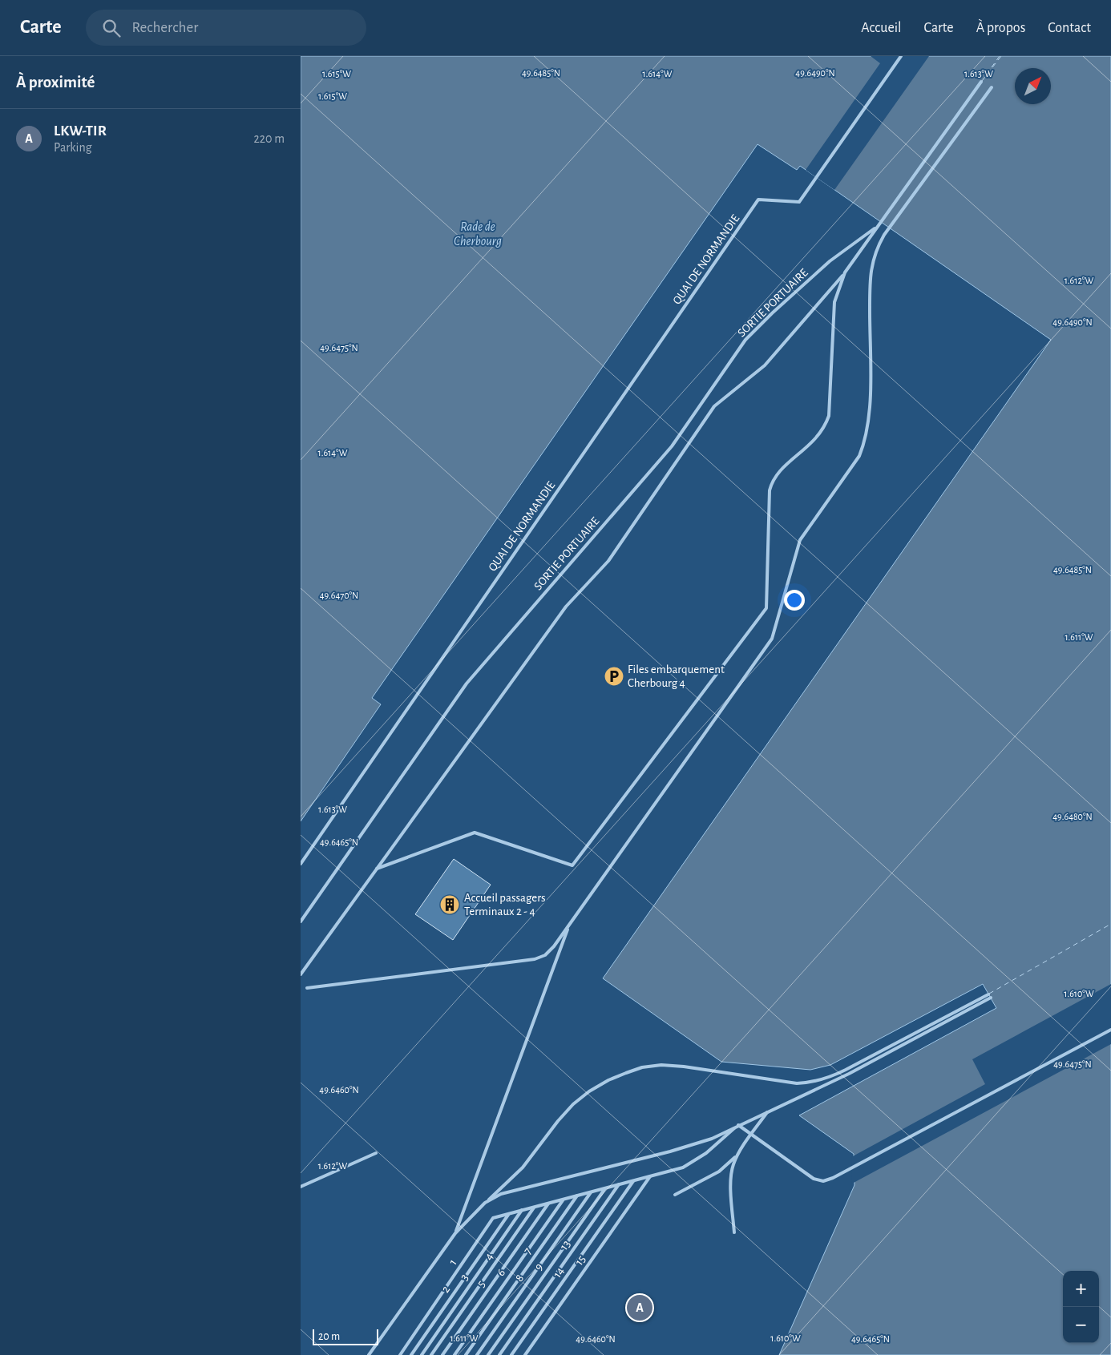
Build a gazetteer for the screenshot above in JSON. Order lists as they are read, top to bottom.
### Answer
{
  "streets": {
    "lane": [
      "QUAI DE NORMANDIE",
      "SORTIE PORTUAIRE",
      "13",
      "7",
      "4",
      "15",
      "1",
      "9",
      "6",
      "14",
      "3",
      "8",
      "5",
      "2"
    ]
  },
  "crossings": [
    ["1", "2"]
  ],
  "water": ["Rade de Cherbourg"],
  "places": {
    "parking": ["Files embarquement Cherbourg 4"],
    "building": ["Accueil passagers Terminaux 2 - 4"]
  },
  "scale_bar": "20 m",
  "north": "top right",
  "page": {
    "header": "Carte",
    "search": "Rechercher",
    "nav": [
      "Accueil",
      "Carte",
      "À propos",
      "Contact"
    ],
    "heading": "À proximité",
    "list": [
      {
        "mark": "A",
        "name": "LKW-TIR",
        "note": "Parking",
        "value": "220 m"
      }
    ],
    "map_buttons": ["+", "−"],
    "pins": "A",
    "scale": "20 m"
  },
  "coordinates": [
    "49.6490°N",
    "49.6485°N",
    "1.615°W",
    "1.614°W",
    "1.613°W",
    "1.612°W",
    "49.6475°N",
    "49.6470°N",
    "1.611°W",
    "49.6480°N",
    "49.6465°N",
    "1.610°W",
    "49.6460°N"
  ]
}
